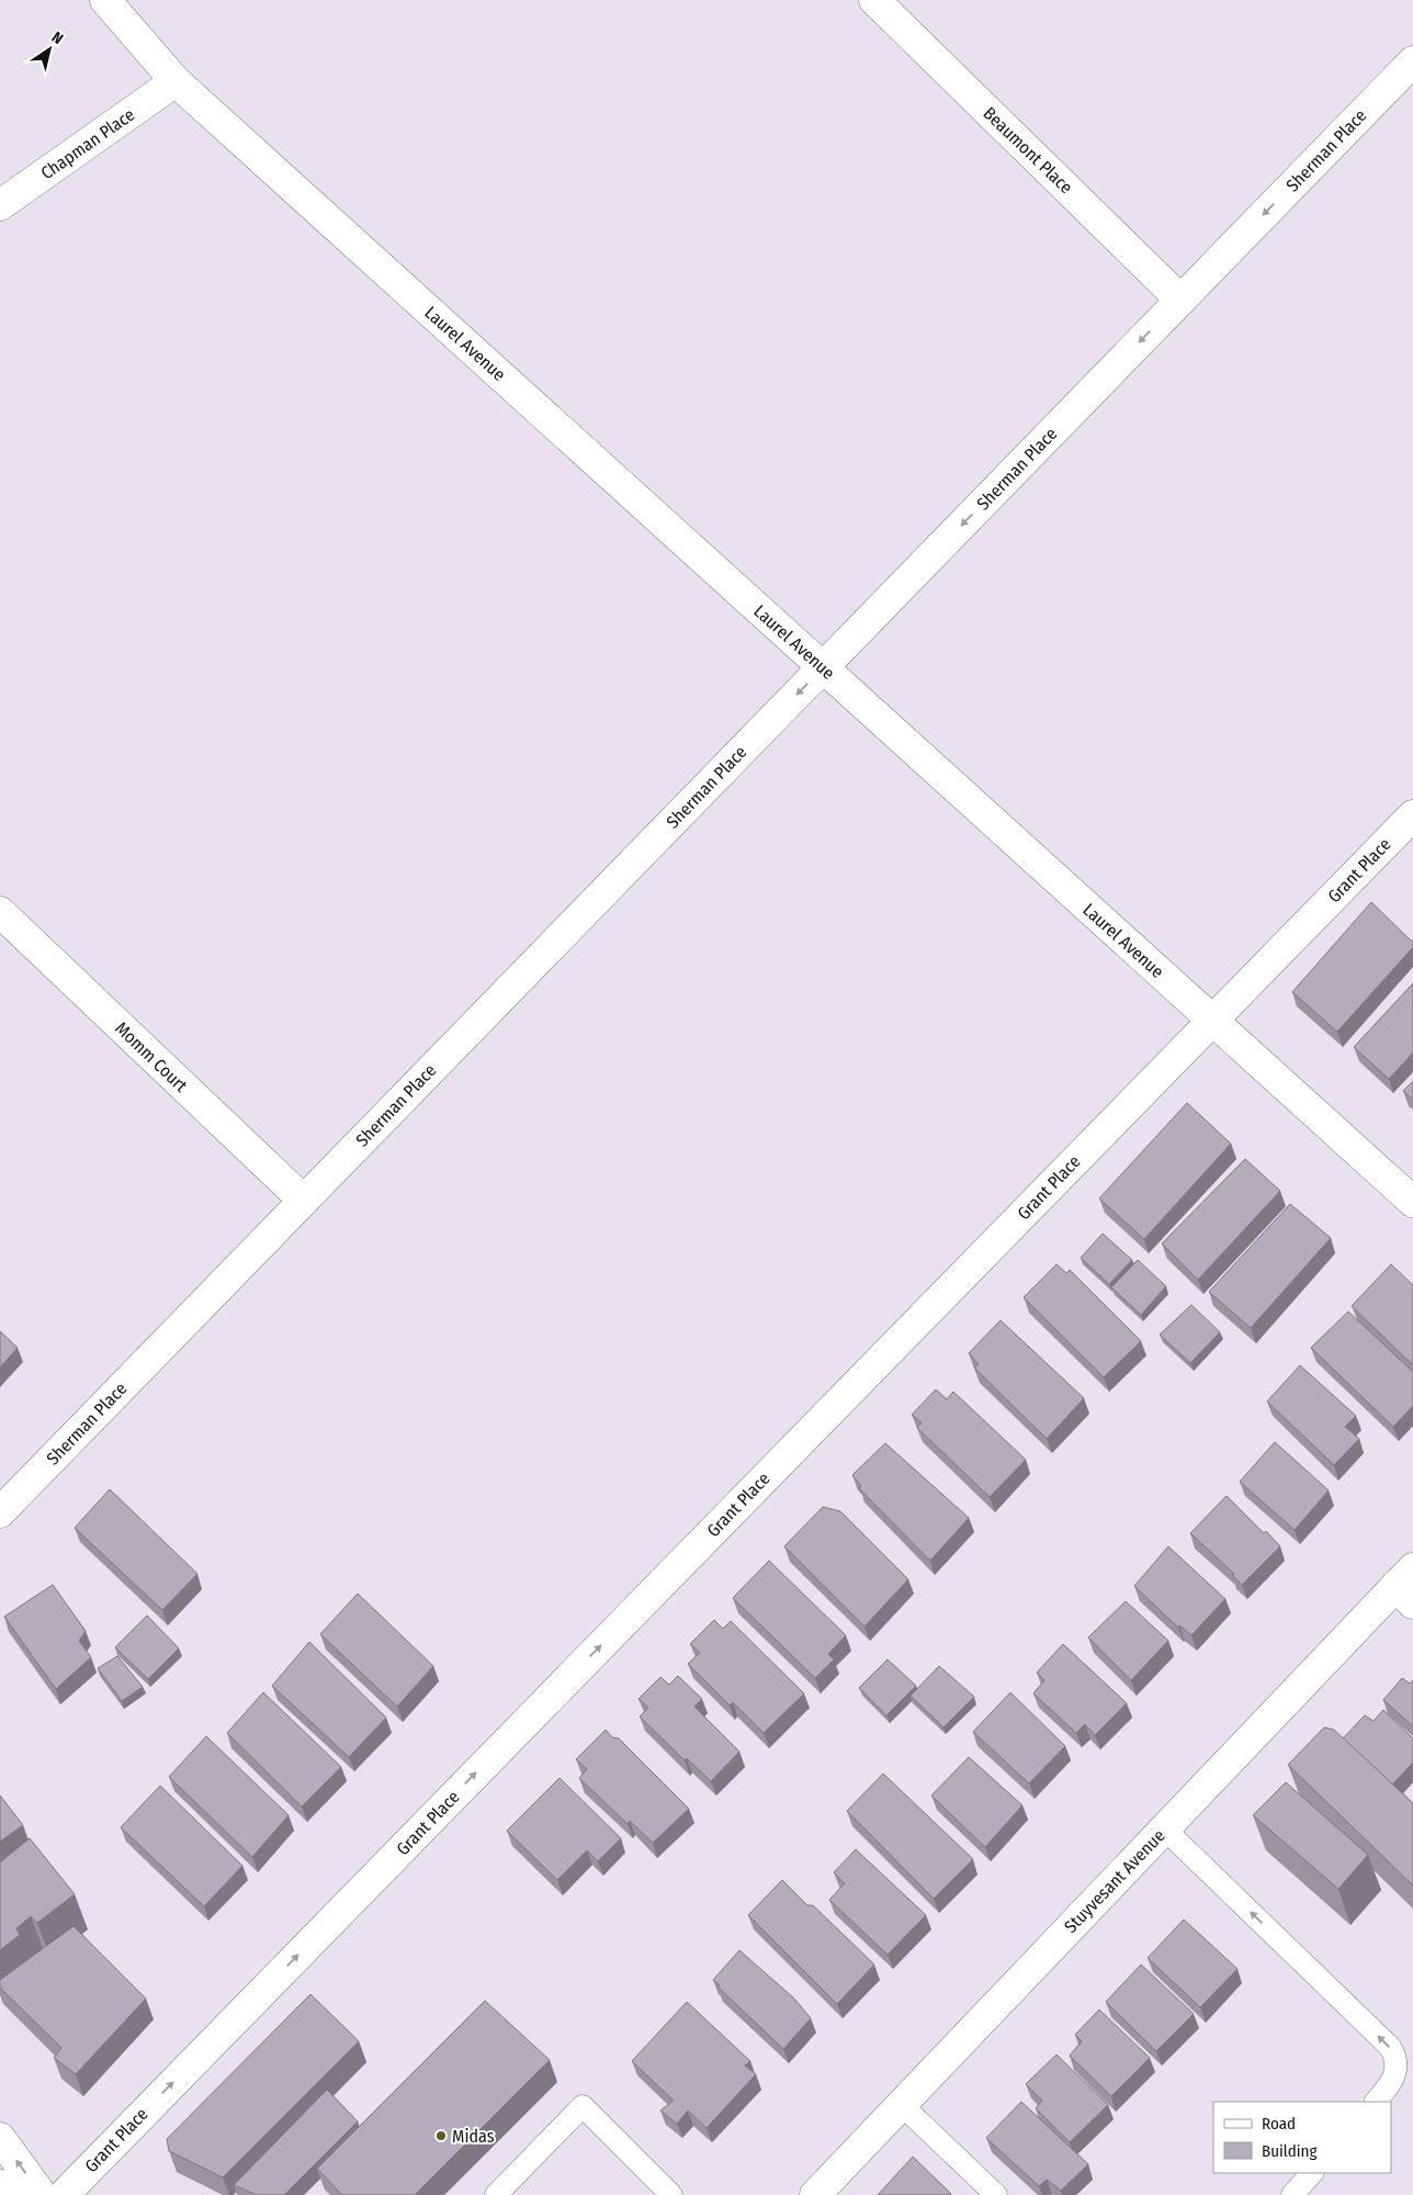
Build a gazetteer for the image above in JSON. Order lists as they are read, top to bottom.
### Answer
{
  "streets": {
    "street": [
      "Chapman Place",
      "Beaumont Place",
      "Sherman Place",
      "Laurel Avenue",
      "Grant Place",
      "Momm Court",
      "Stuyvesant Avenue"
    ]
  },
  "crossings": [
    ["Chapman Place", "Laurel Avenue"],
    ["Beaumont Place", "Sherman Place"],
    ["Sherman Place", "Laurel Avenue"],
    ["Sherman Place", "Momm Court"],
    ["Laurel Avenue", "Grant Place"]
  ],
  "one_way": ["Sherman Place", "Grant Place"],
  "places": ["Midas"],
  "legend": ["Road", "Building"],
  "north": "top right"
}
